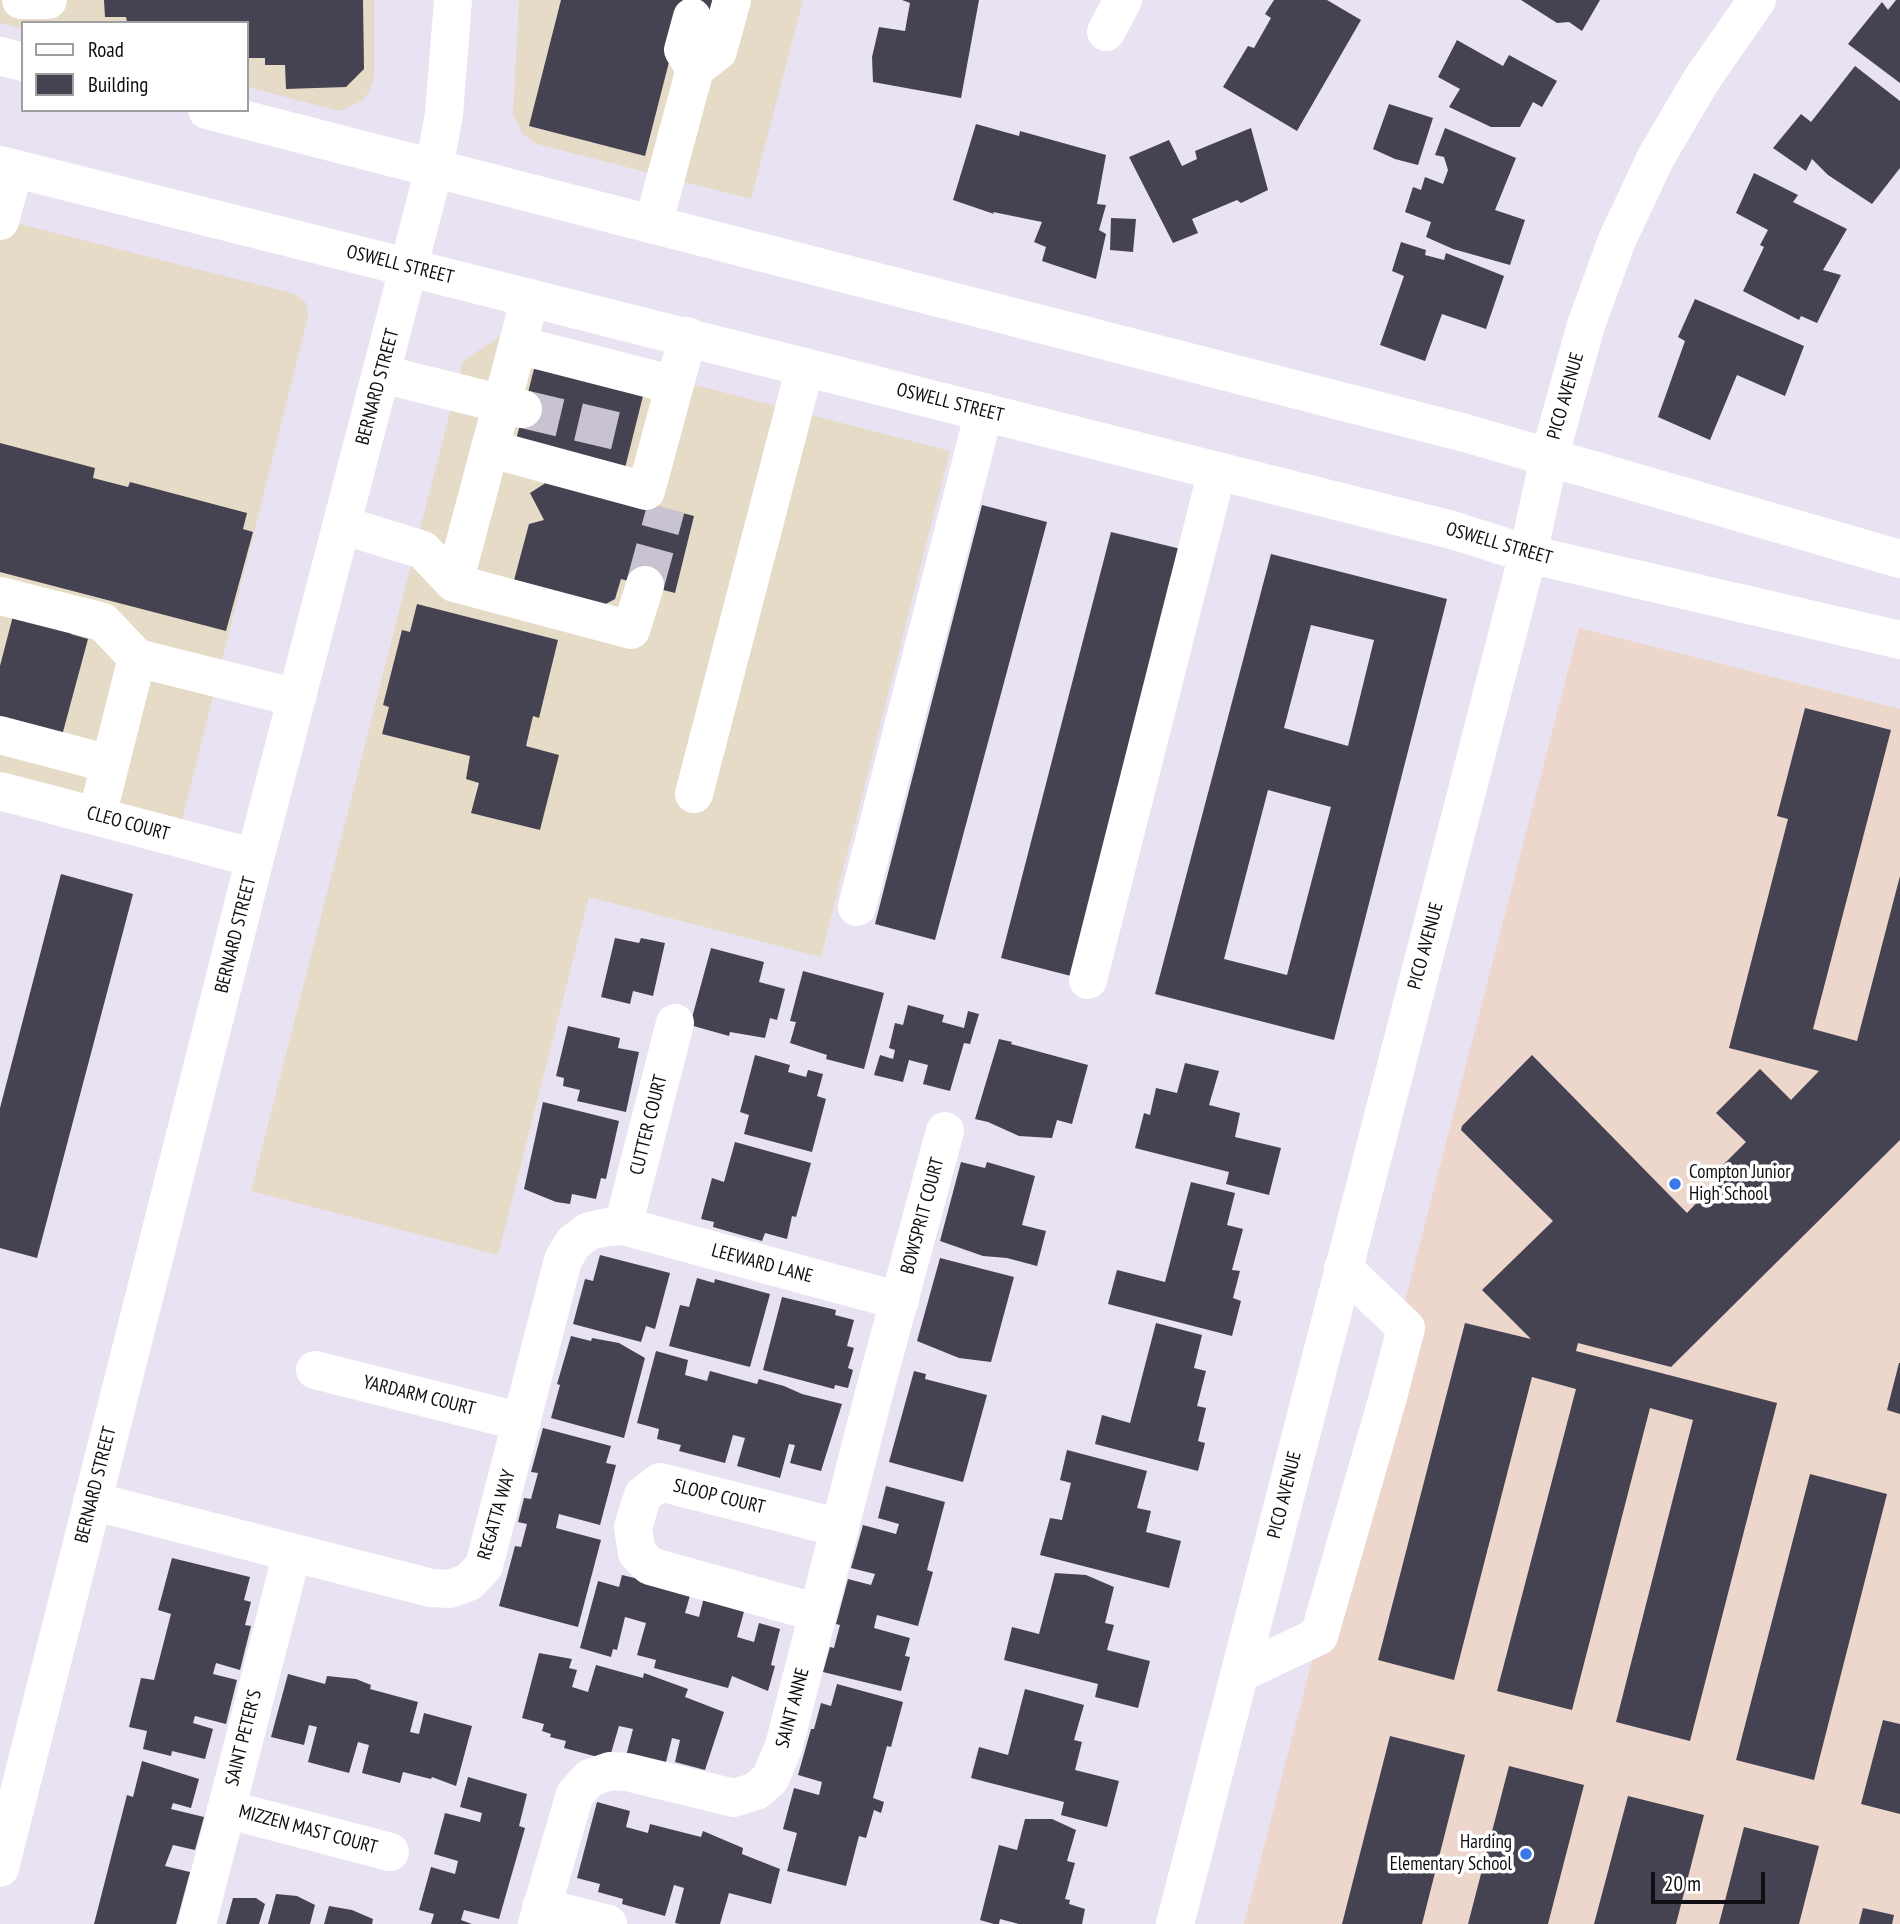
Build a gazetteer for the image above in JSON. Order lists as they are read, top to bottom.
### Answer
{
  "streets": {
    "street": [
      "OSWELL STREET",
      "BERNARD STREET",
      "PICO AVENUE",
      "CLEO COURT",
      "CUTTER COURT",
      "BOWSPRIT COURT",
      "LEEWARD LANE",
      "YARDARM COURT",
      "SLOOP COURT",
      "REGATTA WAY",
      "SAINT ANNE",
      "SAINT PETER'S",
      "MIZZEN MAST COURT"
    ]
  },
  "crossings": [
    ["OSWELL STREET", "BERNARD STREET"],
    ["OSWELL STREET", "PICO AVENUE"],
    ["BERNARD STREET", "CLEO COURT"],
    ["BERNARD STREET", "REGATTA WAY"],
    ["CUTTER COURT", "LEEWARD LANE"],
    ["CUTTER COURT", "REGATTA WAY"],
    ["BOWSPRIT COURT", "LEEWARD LANE"],
    ["BOWSPRIT COURT", "SAINT ANNE"],
    ["LEEWARD LANE", "REGATTA WAY"],
    ["LEEWARD LANE", "SAINT ANNE"],
    ["YARDARM COURT", "REGATTA WAY"],
    ["SLOOP COURT", "SAINT ANNE"],
    ["REGATTA WAY", "SAINT PETER'S"],
    ["SAINT PETER'S", "MIZZEN MAST COURT"]
  ],
  "places": ["Compton Junior High School", "Harding Elementary School"],
  "legend": ["Road", "Building"],
  "scale_bar": "20 m"
}
